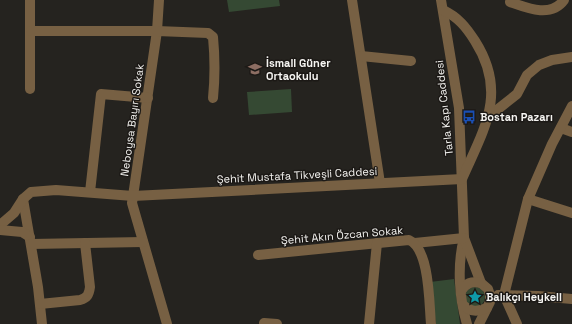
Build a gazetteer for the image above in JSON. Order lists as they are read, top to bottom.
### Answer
{
  "streets": {
    "street": [
      "Tarla Kapı Caddesi",
      "Neboysa Bayırı Sokak",
      "Şehit Mustafa Tikveşli Caddesi",
      "Şehit Akın Özcan Sokak"
    ]
  },
  "crossings": [
    ["Tarla Kapı Caddesi", "Şehit Mustafa Tikveşli Caddesi"],
    ["Neboysa Bayırı Sokak", "Şehit Mustafa Tikveşli Caddesi"]
  ],
  "places": {
    "school or university": ["İsmail Güner Ortaokulu"],
    "bus stop": ["Bostan Pazarı"],
    "place": ["Balıkçı Heykeli"]
  }
}
